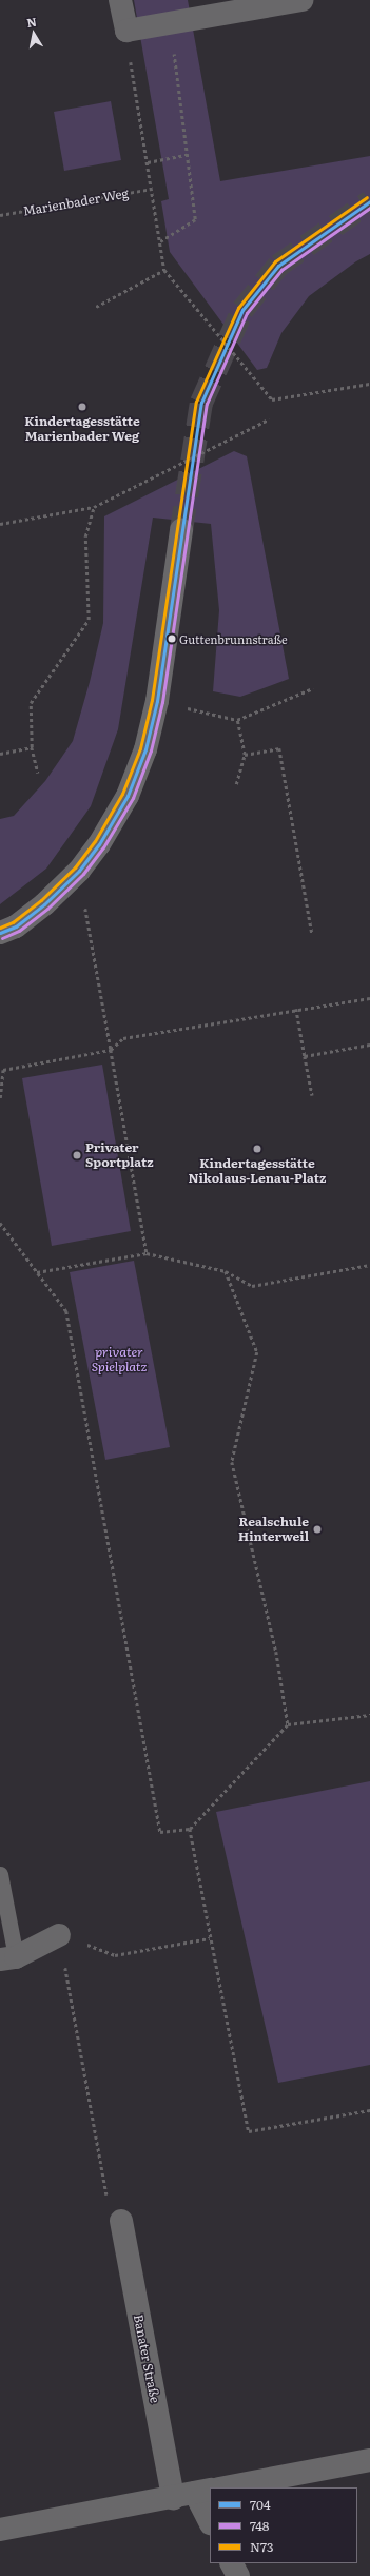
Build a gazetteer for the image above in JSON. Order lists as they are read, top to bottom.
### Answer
{
  "streets": {
    "street": ["Banater Straße"],
    "path": ["Marienbader Weg"]
  },
  "parks": ["privater Spielplatz"],
  "places": [
    "Kindertagesstätte Marienbader Weg",
    "Guttenbrunnstraße",
    "Kindertagesstätte Nikolaus-Lenau-Platz",
    "Privater Sportplatz",
    "Realschule Hinterweil"
  ],
  "lines": ["transit line N73", "transit line 704", "transit line 748"],
  "legend": ["704", "748", "N73"],
  "north": "top"
}
